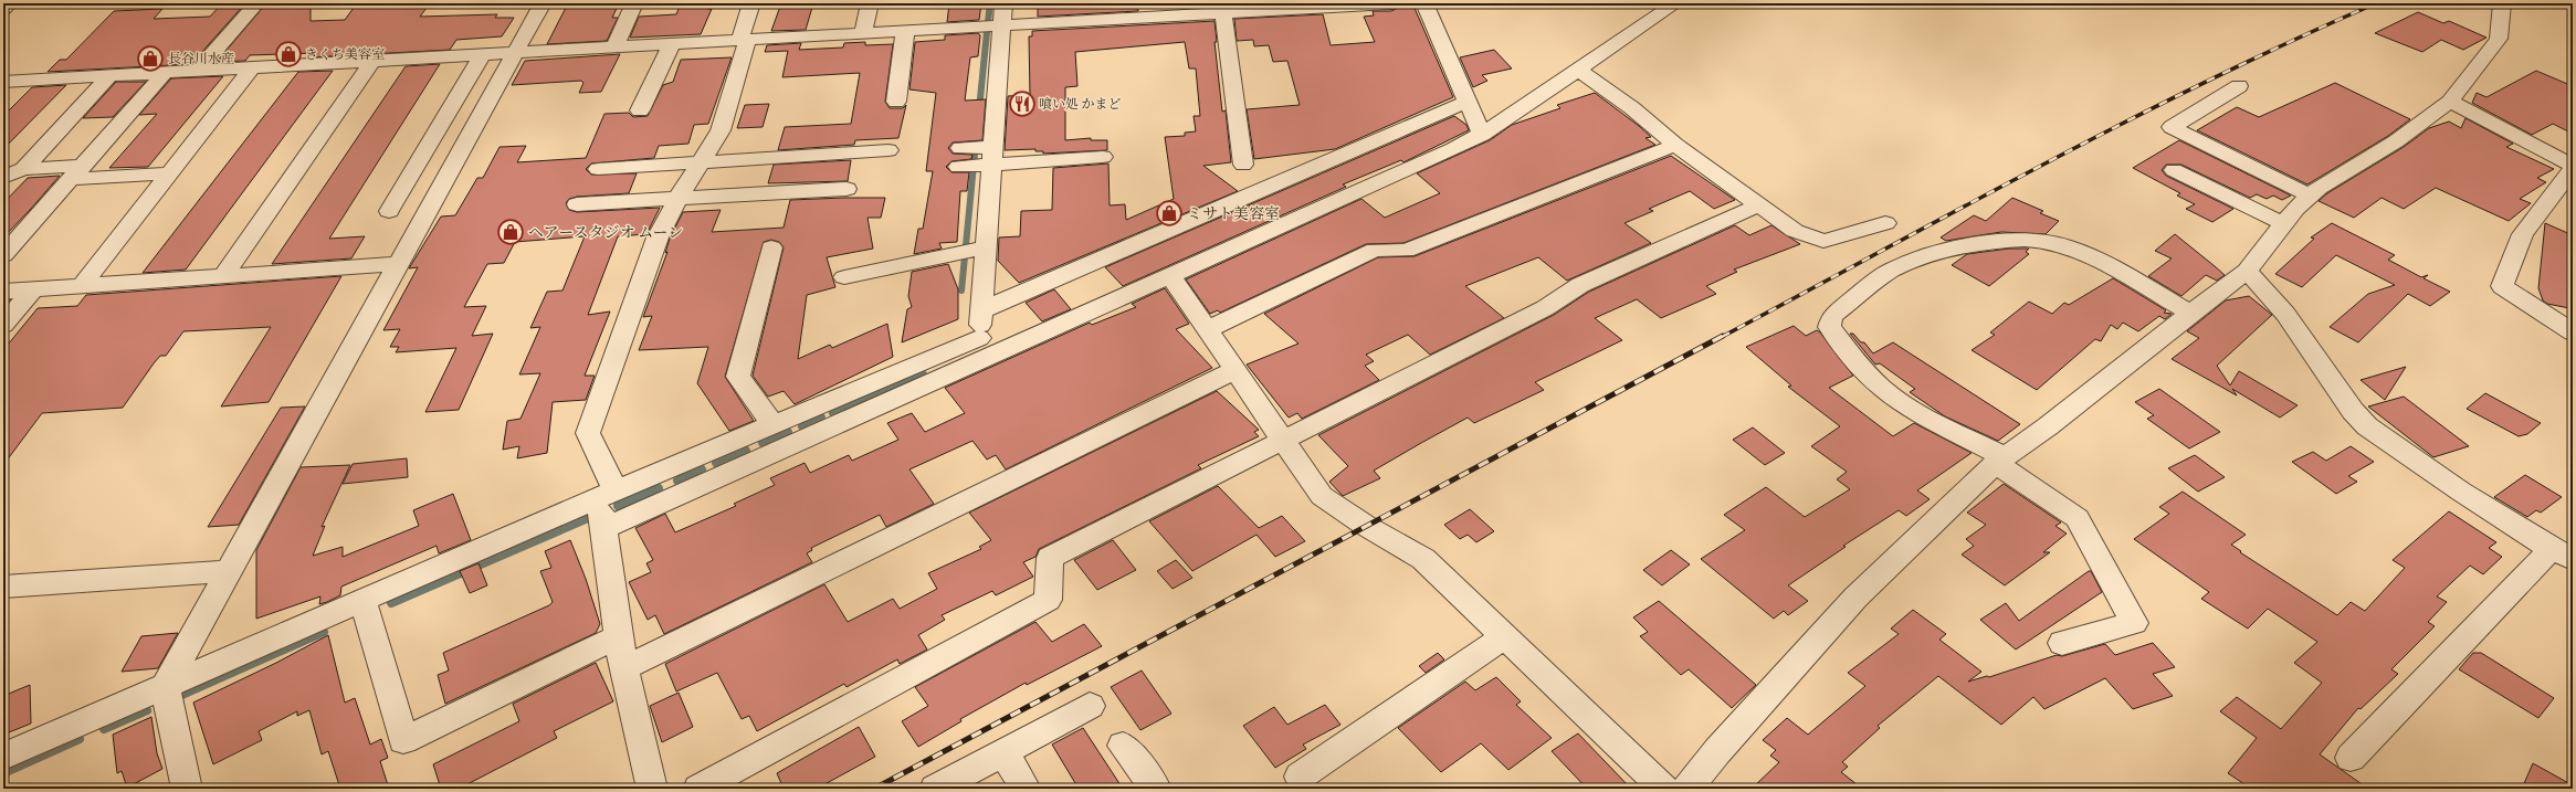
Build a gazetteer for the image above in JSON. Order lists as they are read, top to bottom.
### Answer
{
  "places": {
    "shop": [
      "きくち美容室",
      "長谷川水産",
      "ミサト美容室",
      "ヘアースタジオ ムーン"
    ],
    "restaurant": ["喰い処 かまど"]
  }
}
